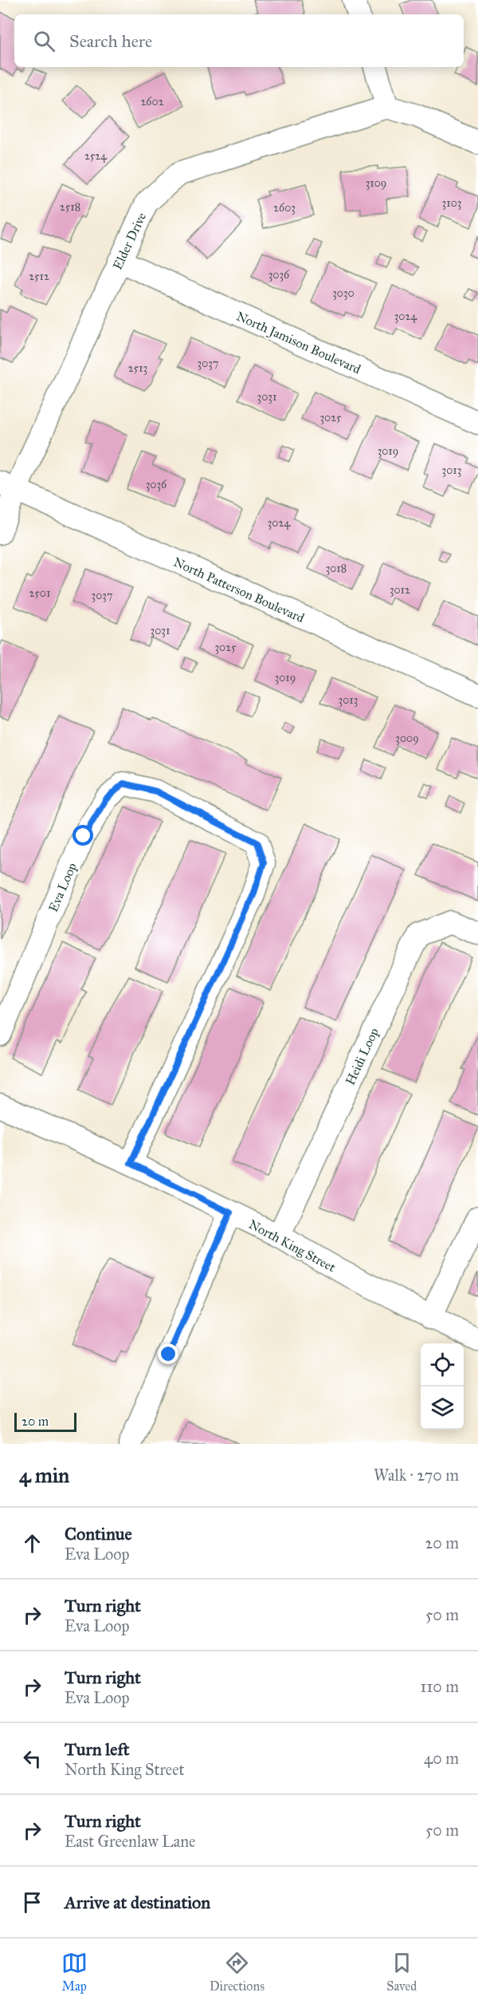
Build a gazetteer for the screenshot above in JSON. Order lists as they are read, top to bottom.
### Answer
{
  "streets": {
    "street": [
      "Elder Drive",
      "North Jamison Boulevard",
      "North Patterson Boulevard",
      "Eva Loop",
      "Heidi Loop",
      "North King Street"
    ]
  },
  "crossings": [
    ["Elder Drive", "North Jamison Boulevard"],
    ["Elder Drive", "North Patterson Boulevard"],
    ["Eva Loop", "North King Street"],
    ["Heidi Loop", "North King Street"]
  ],
  "house_numbers": [
    "2602",
    "2524",
    "3109",
    "3103",
    "2518",
    "2603",
    "3036",
    "2512",
    "3030",
    "3024",
    "3037",
    "2513",
    "3031",
    "3025",
    "3019",
    "3013",
    "3036",
    "3024",
    "3018",
    "3012",
    "2501",
    "3037",
    "3031",
    "3025",
    "3019",
    "3013",
    "3009"
  ],
  "scale_bar": "20 m",
  "page": {
    "search": "Search here",
    "scale": "20 m",
    "heading": ["4 min", "Walk · 270 m"],
    "list": [
      ["Continue", "Eva Loop", "20 m"],
      ["Turn right", "Eva Loop", "50 m"],
      ["Turn right", "Eva Loop", "110 m"],
      ["Turn left", "North King Street", "40 m"],
      ["Turn right", "East Greenlaw Lane", "50 m"],
      "Arrive at destination"
    ],
    "nav": ["Map", "Directions", "Saved"]
  }
}
